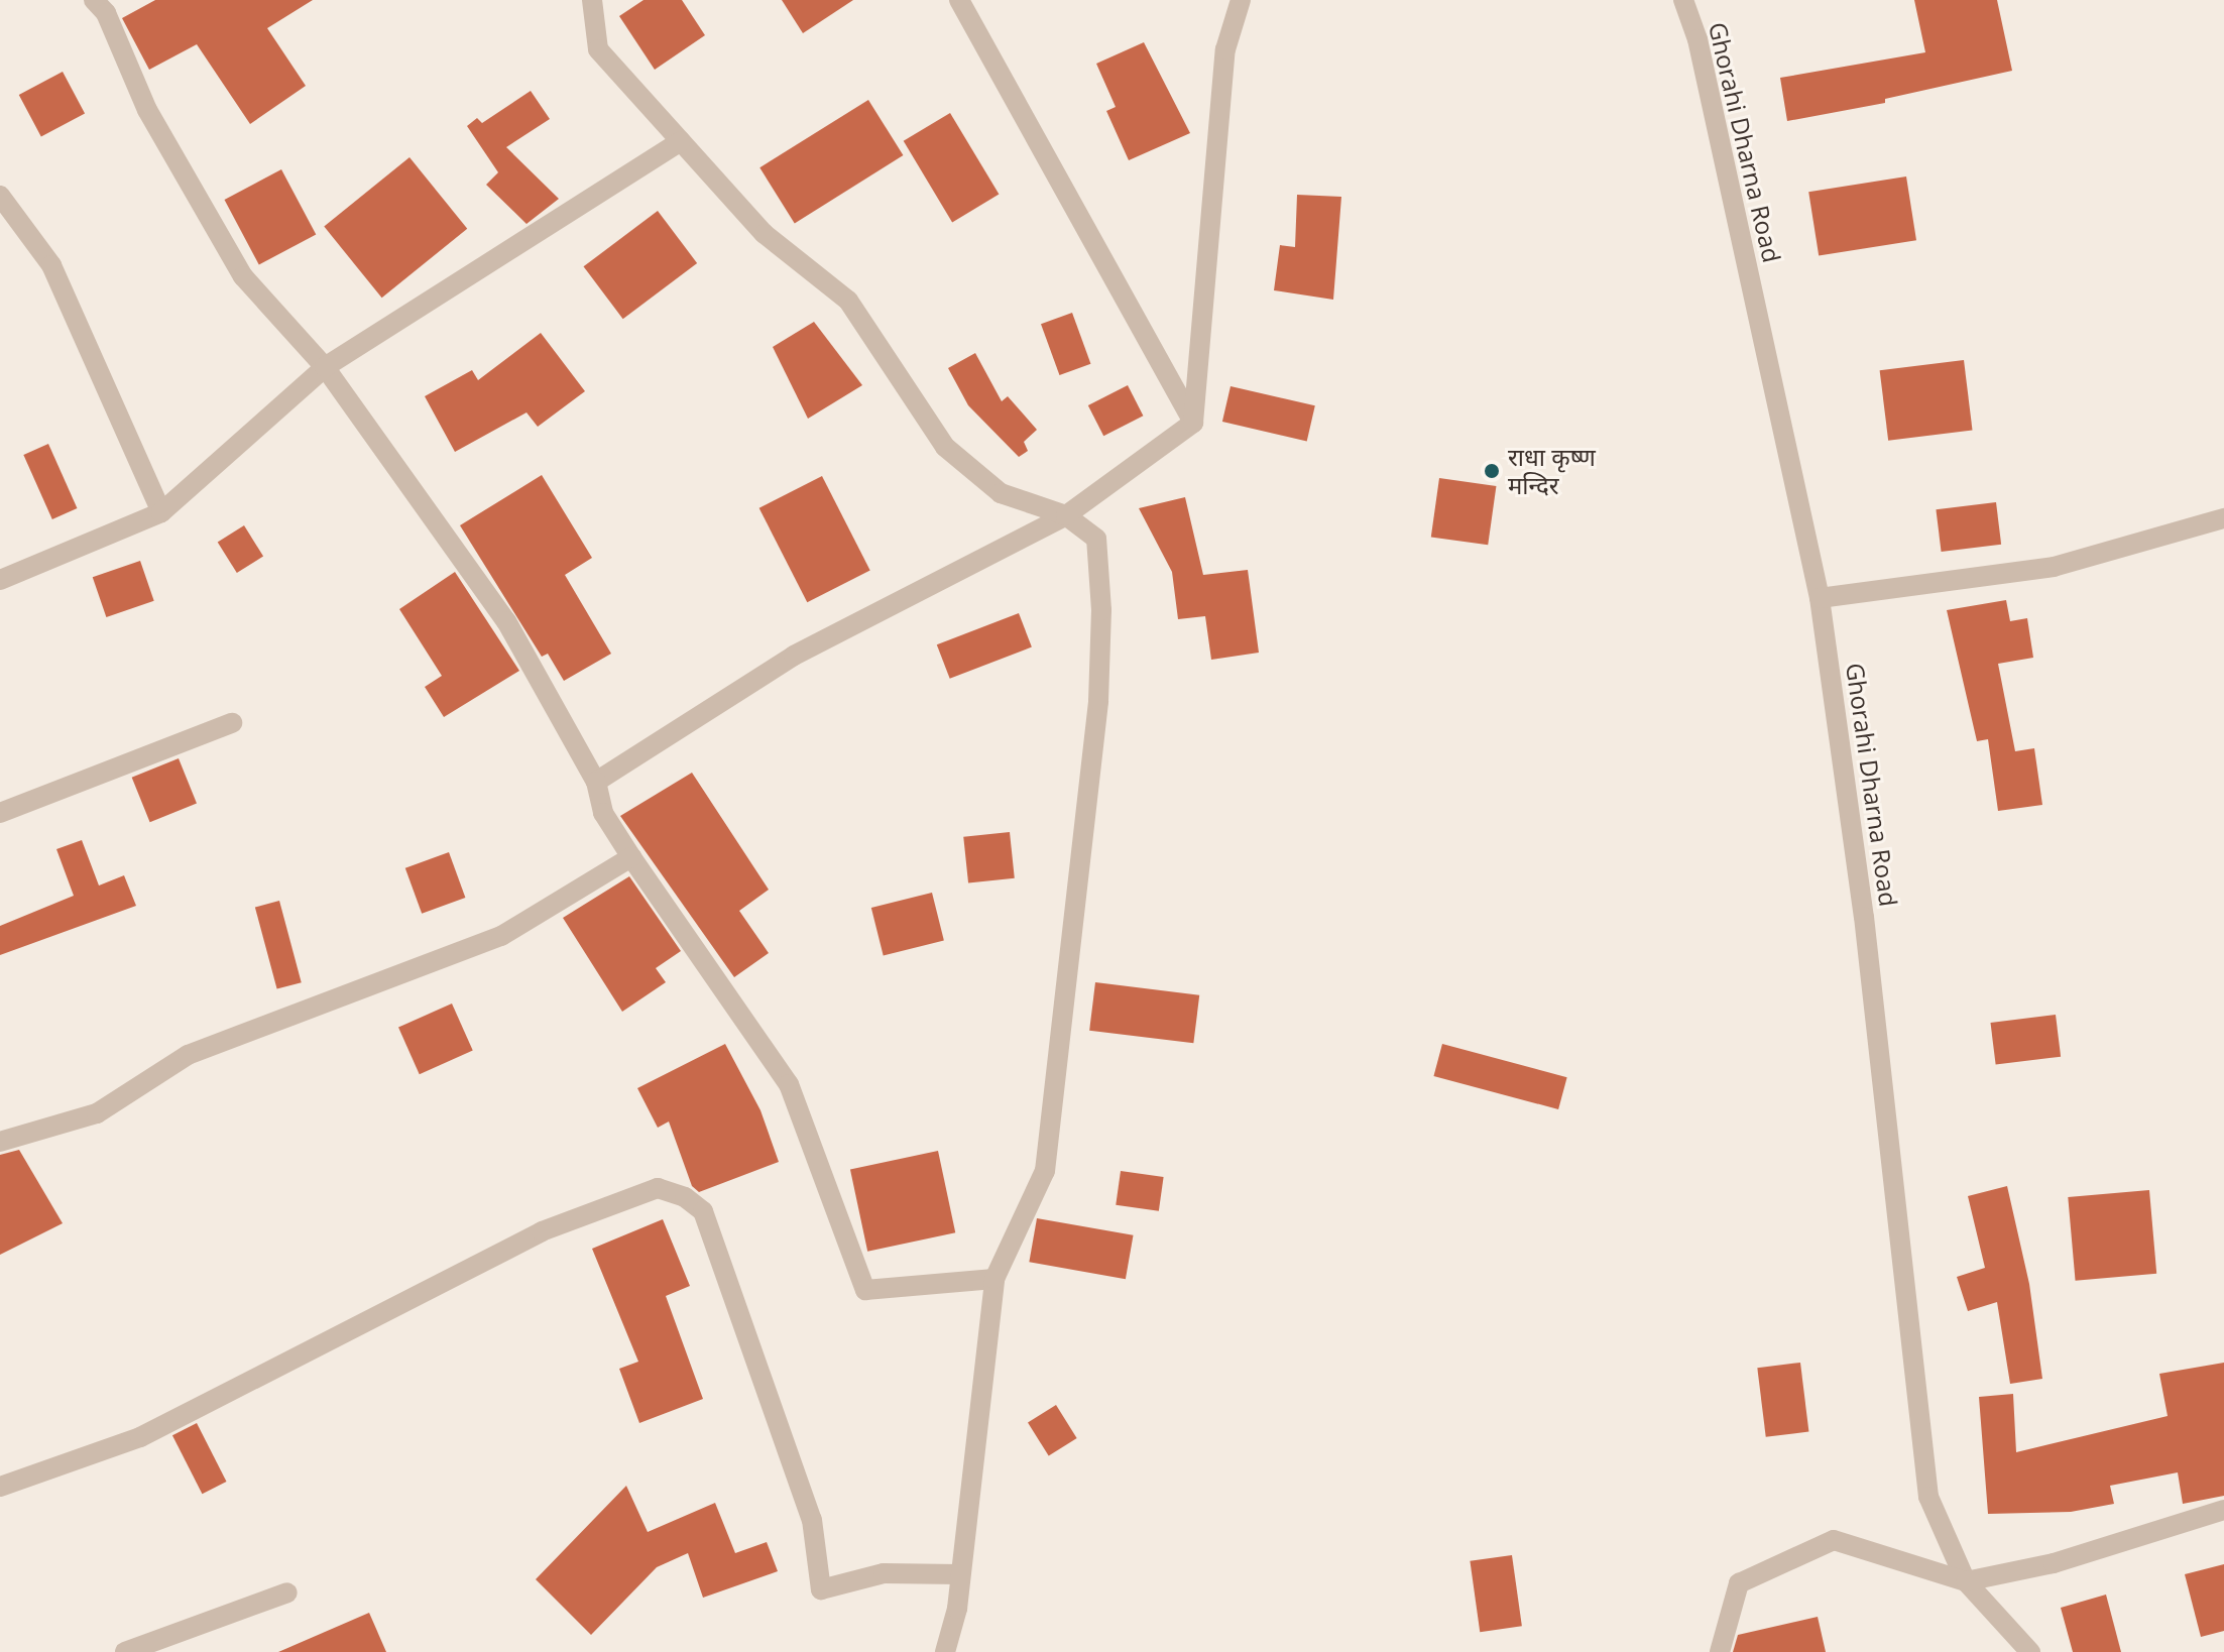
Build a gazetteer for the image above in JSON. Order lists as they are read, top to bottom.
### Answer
{
  "streets": {
    "street": ["Ghorahi Dharna Road"]
  },
  "places": ["राधा कृष्ण मन्दिर"]
}
